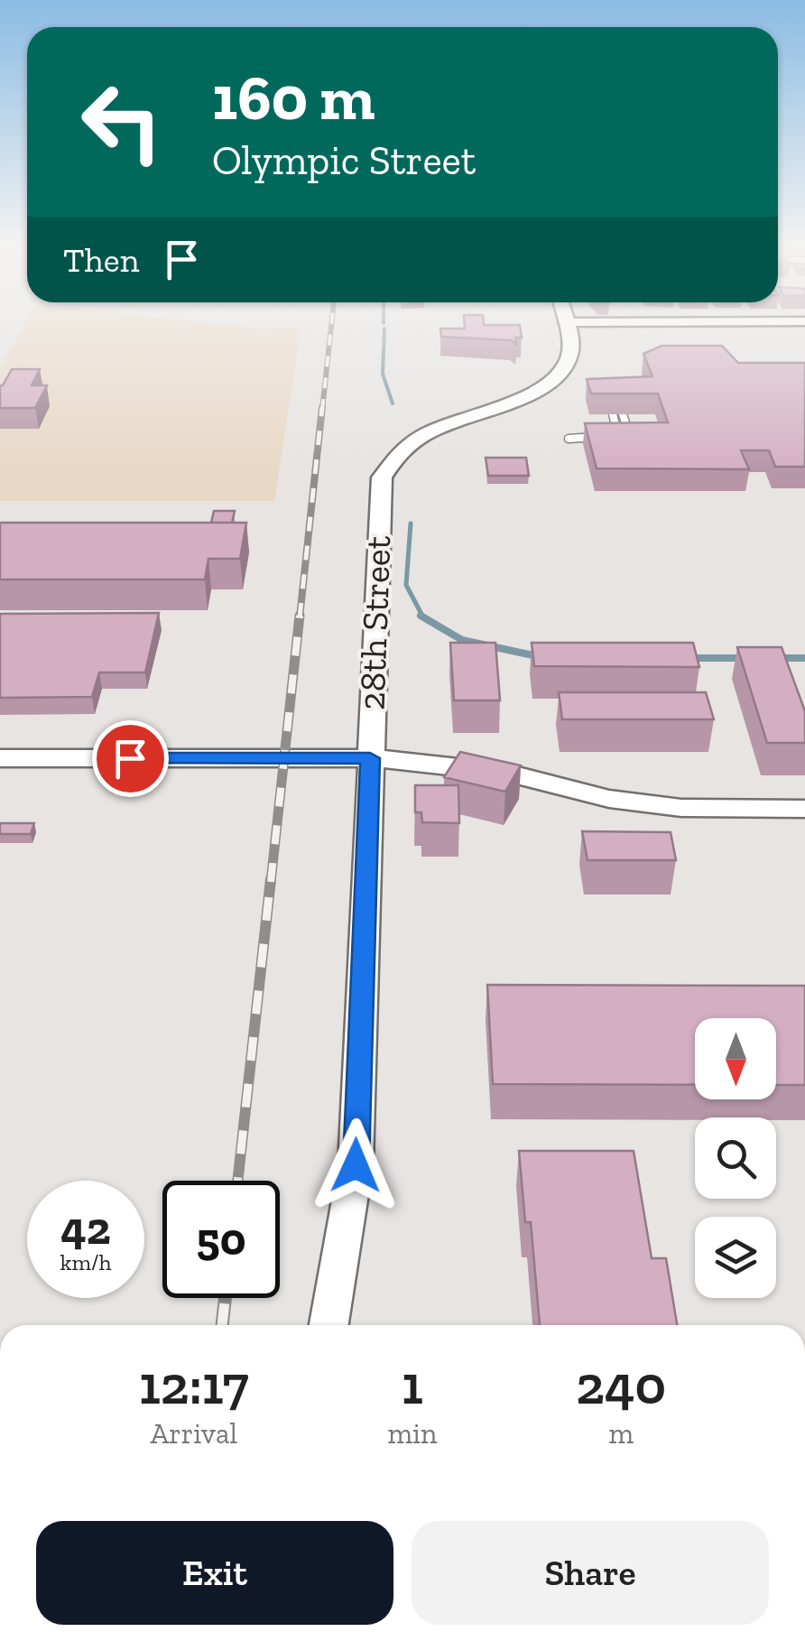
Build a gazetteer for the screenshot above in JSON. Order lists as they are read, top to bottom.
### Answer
{
  "streets": {
    "main road": ["28th Street"]
  },
  "north": "bottom",
  "page": {
    "turn": ["160 m", "Olympic Street"],
    "then": "Then",
    "speed": "42 km/h",
    "limit": "50",
    "eta": [
      "12:17",
      "Arrival",
      "1",
      "min",
      "240",
      "m"
    ],
    "buttons": ["Exit", "Share"]
  }
}
